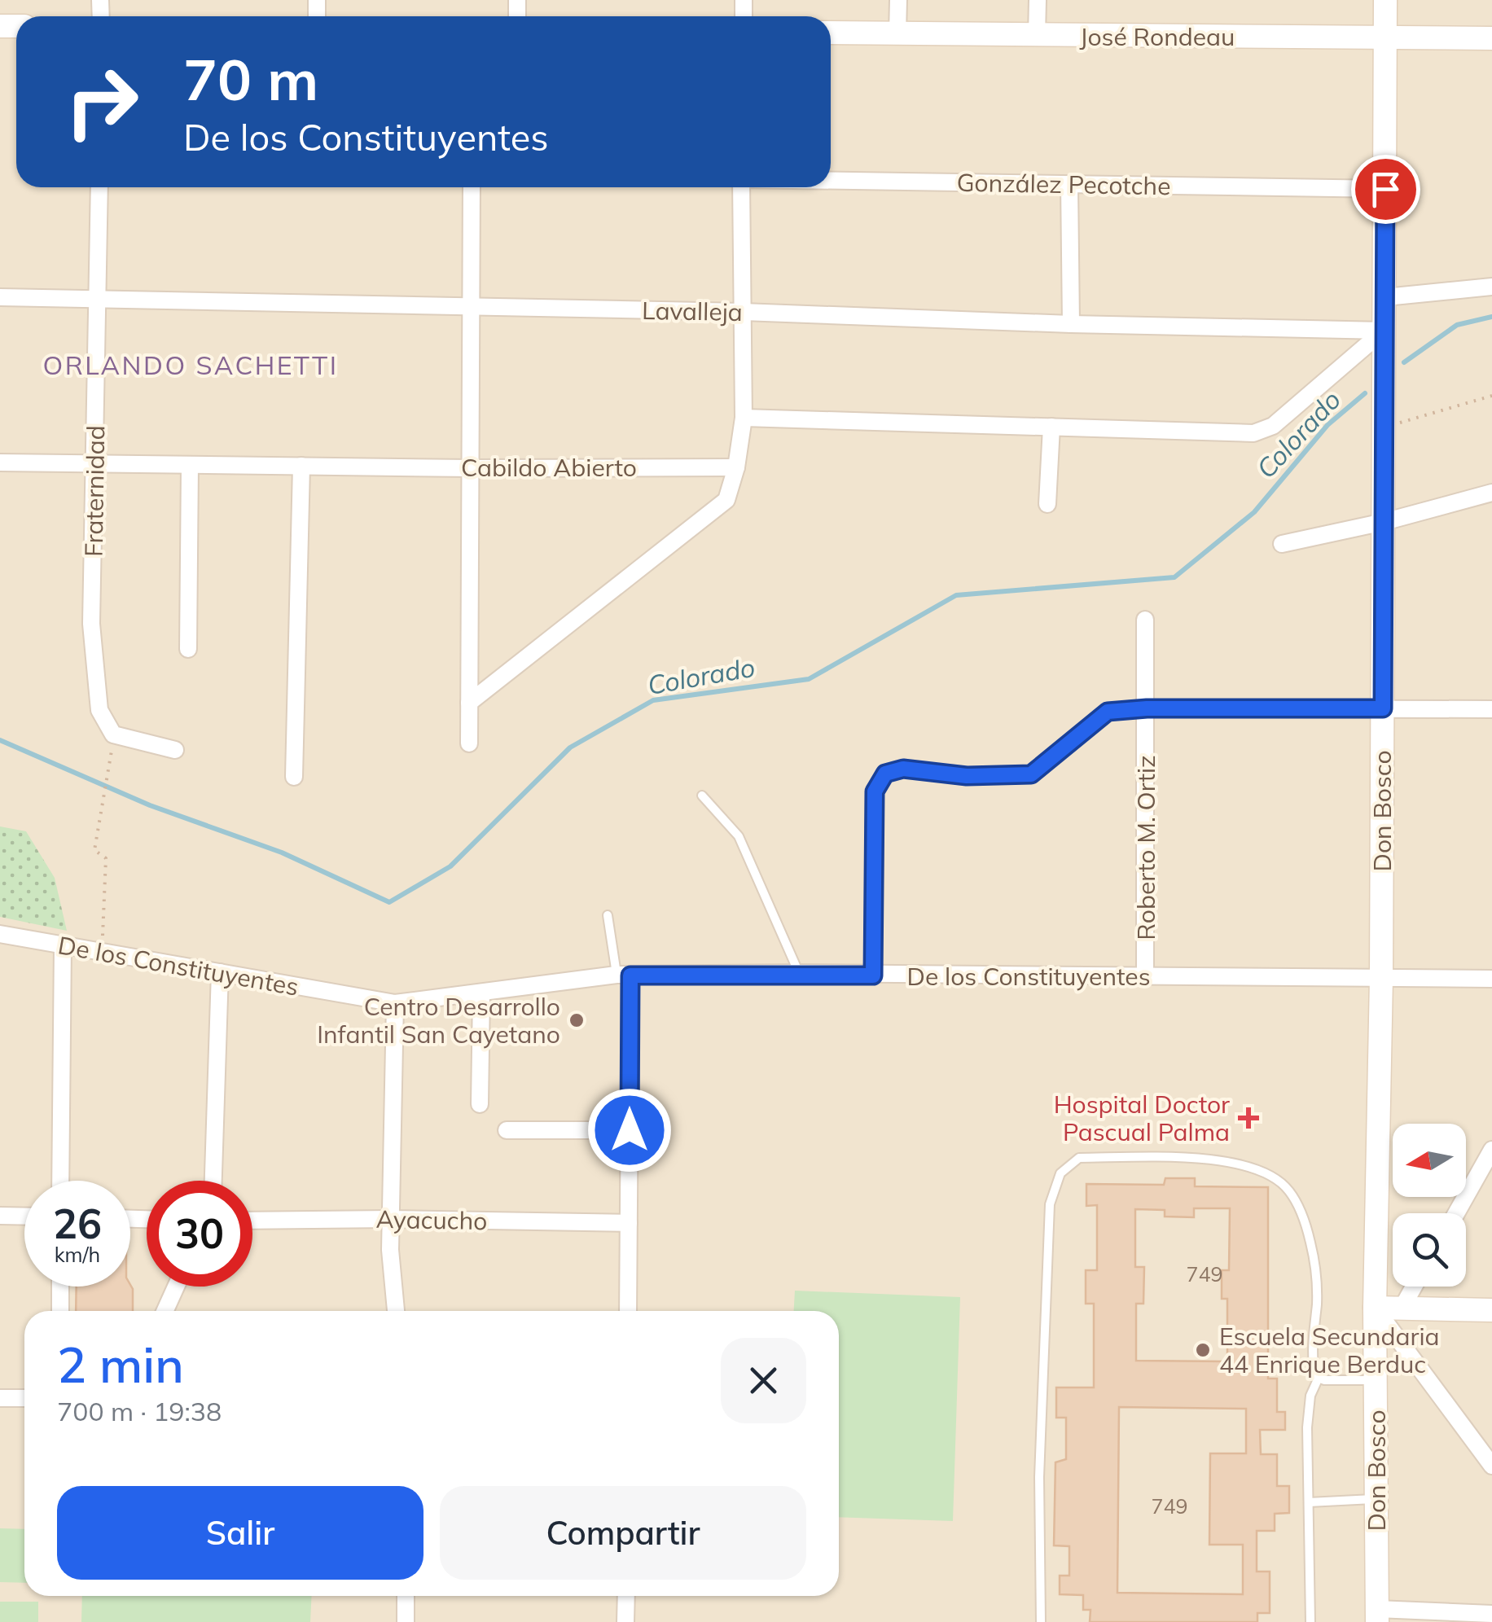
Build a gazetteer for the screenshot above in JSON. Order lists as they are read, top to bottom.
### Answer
{
  "streets": {
    "main road": ["José Rondeau", "Don Bosco"],
    "street": [
      "González Pecotche",
      "Lavalleja",
      "Cabildo Abierto",
      "Fraternidad",
      "Roberto M. Ortiz",
      "De los Constituyentes",
      "Ayacucho"
    ]
  },
  "crossings": [
    ["José Rondeau", "Don Bosco"],
    ["González Pecotche", "Don Bosco"],
    ["Lavalleja", "Fraternidad"],
    ["Lavalleja", "Don Bosco"],
    ["Cabildo Abierto", "Fraternidad"],
    ["Don Bosco", "De los Constituyentes"],
    ["Roberto M. Ortiz", "De los Constituyentes"]
  ],
  "districts": ["ORLANDO SACHETTI"],
  "water": ["Colorado"],
  "places": {
    "other": ["Centro Desarrollo Infantil San Cayetano", "Escuela Secundaria 44 Enrique Berduc"],
    "health": ["Hospital Doctor Pascual Palma"]
  },
  "house_numbers": ["749", "749"],
  "north": "left",
  "page": {
    "turn": ["70 m", "De los Constituyentes"],
    "speed": "26 km/h",
    "limit": "30",
    "heading": ["2 min", "700 m · 19:38"],
    "buttons": ["Salir", "Compartir"]
  }
}
